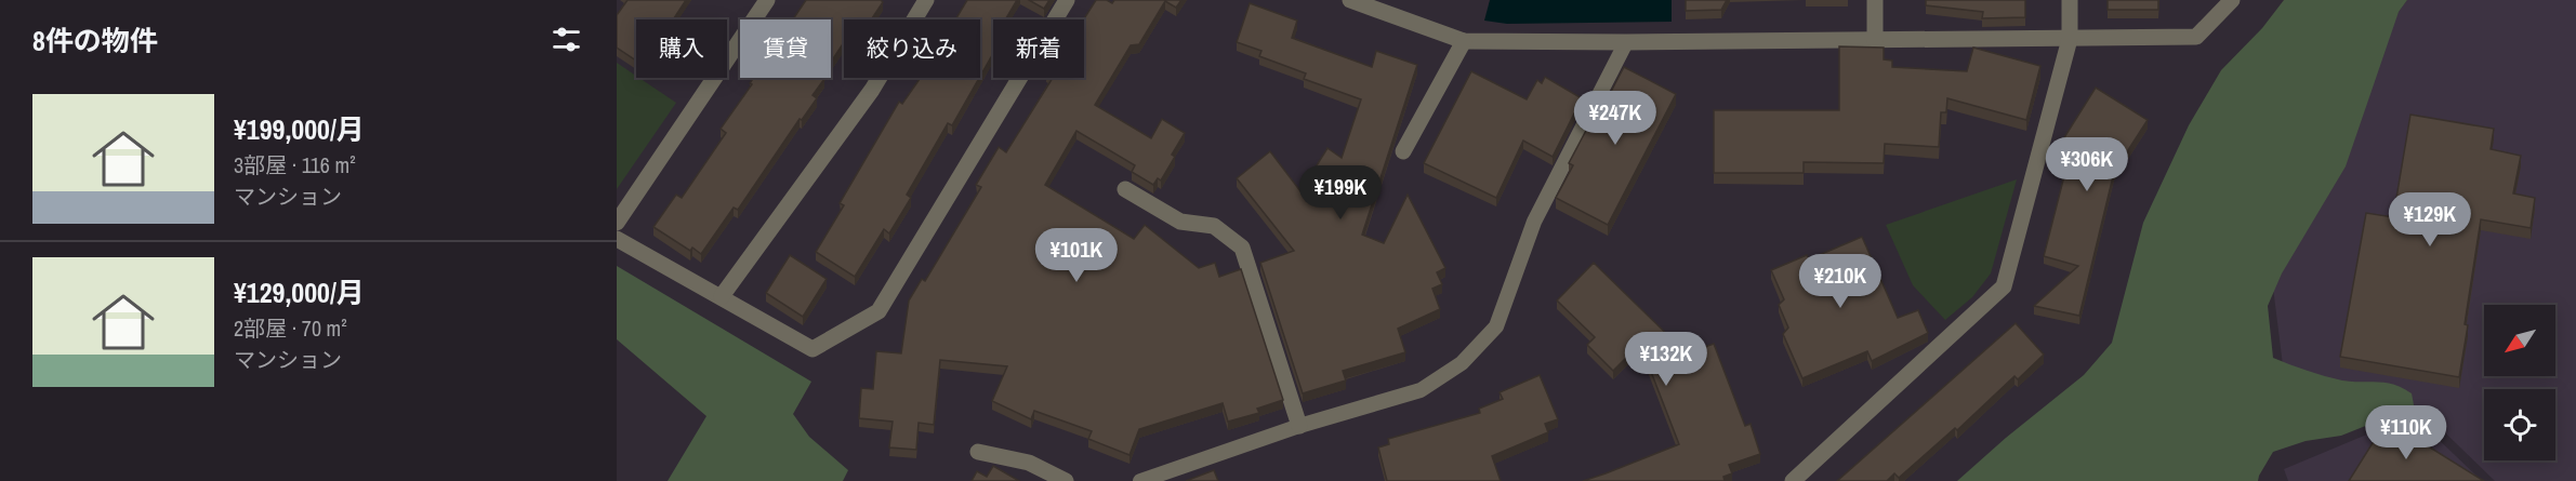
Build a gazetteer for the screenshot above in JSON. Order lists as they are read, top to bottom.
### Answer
{
  "north": "bottom left",
  "page": {
    "heading": "8件の物件",
    "chip": [
      "購入",
      "賃貸",
      "絞り込み",
      "新着"
    ],
    "list": [
      {
        "name": "¥199,000/月",
        "note": "3部屋 · 116 m² · マンション"
      },
      {
        "name": "¥129,000/月",
        "note": "2部屋 · 70 m² · マンション"
      }
    ],
    "price": [
      "¥247K",
      "¥306K",
      "¥199K",
      "¥129K",
      "¥101K",
      "¥210K",
      "¥132K",
      "¥110K"
    ]
  }
}
